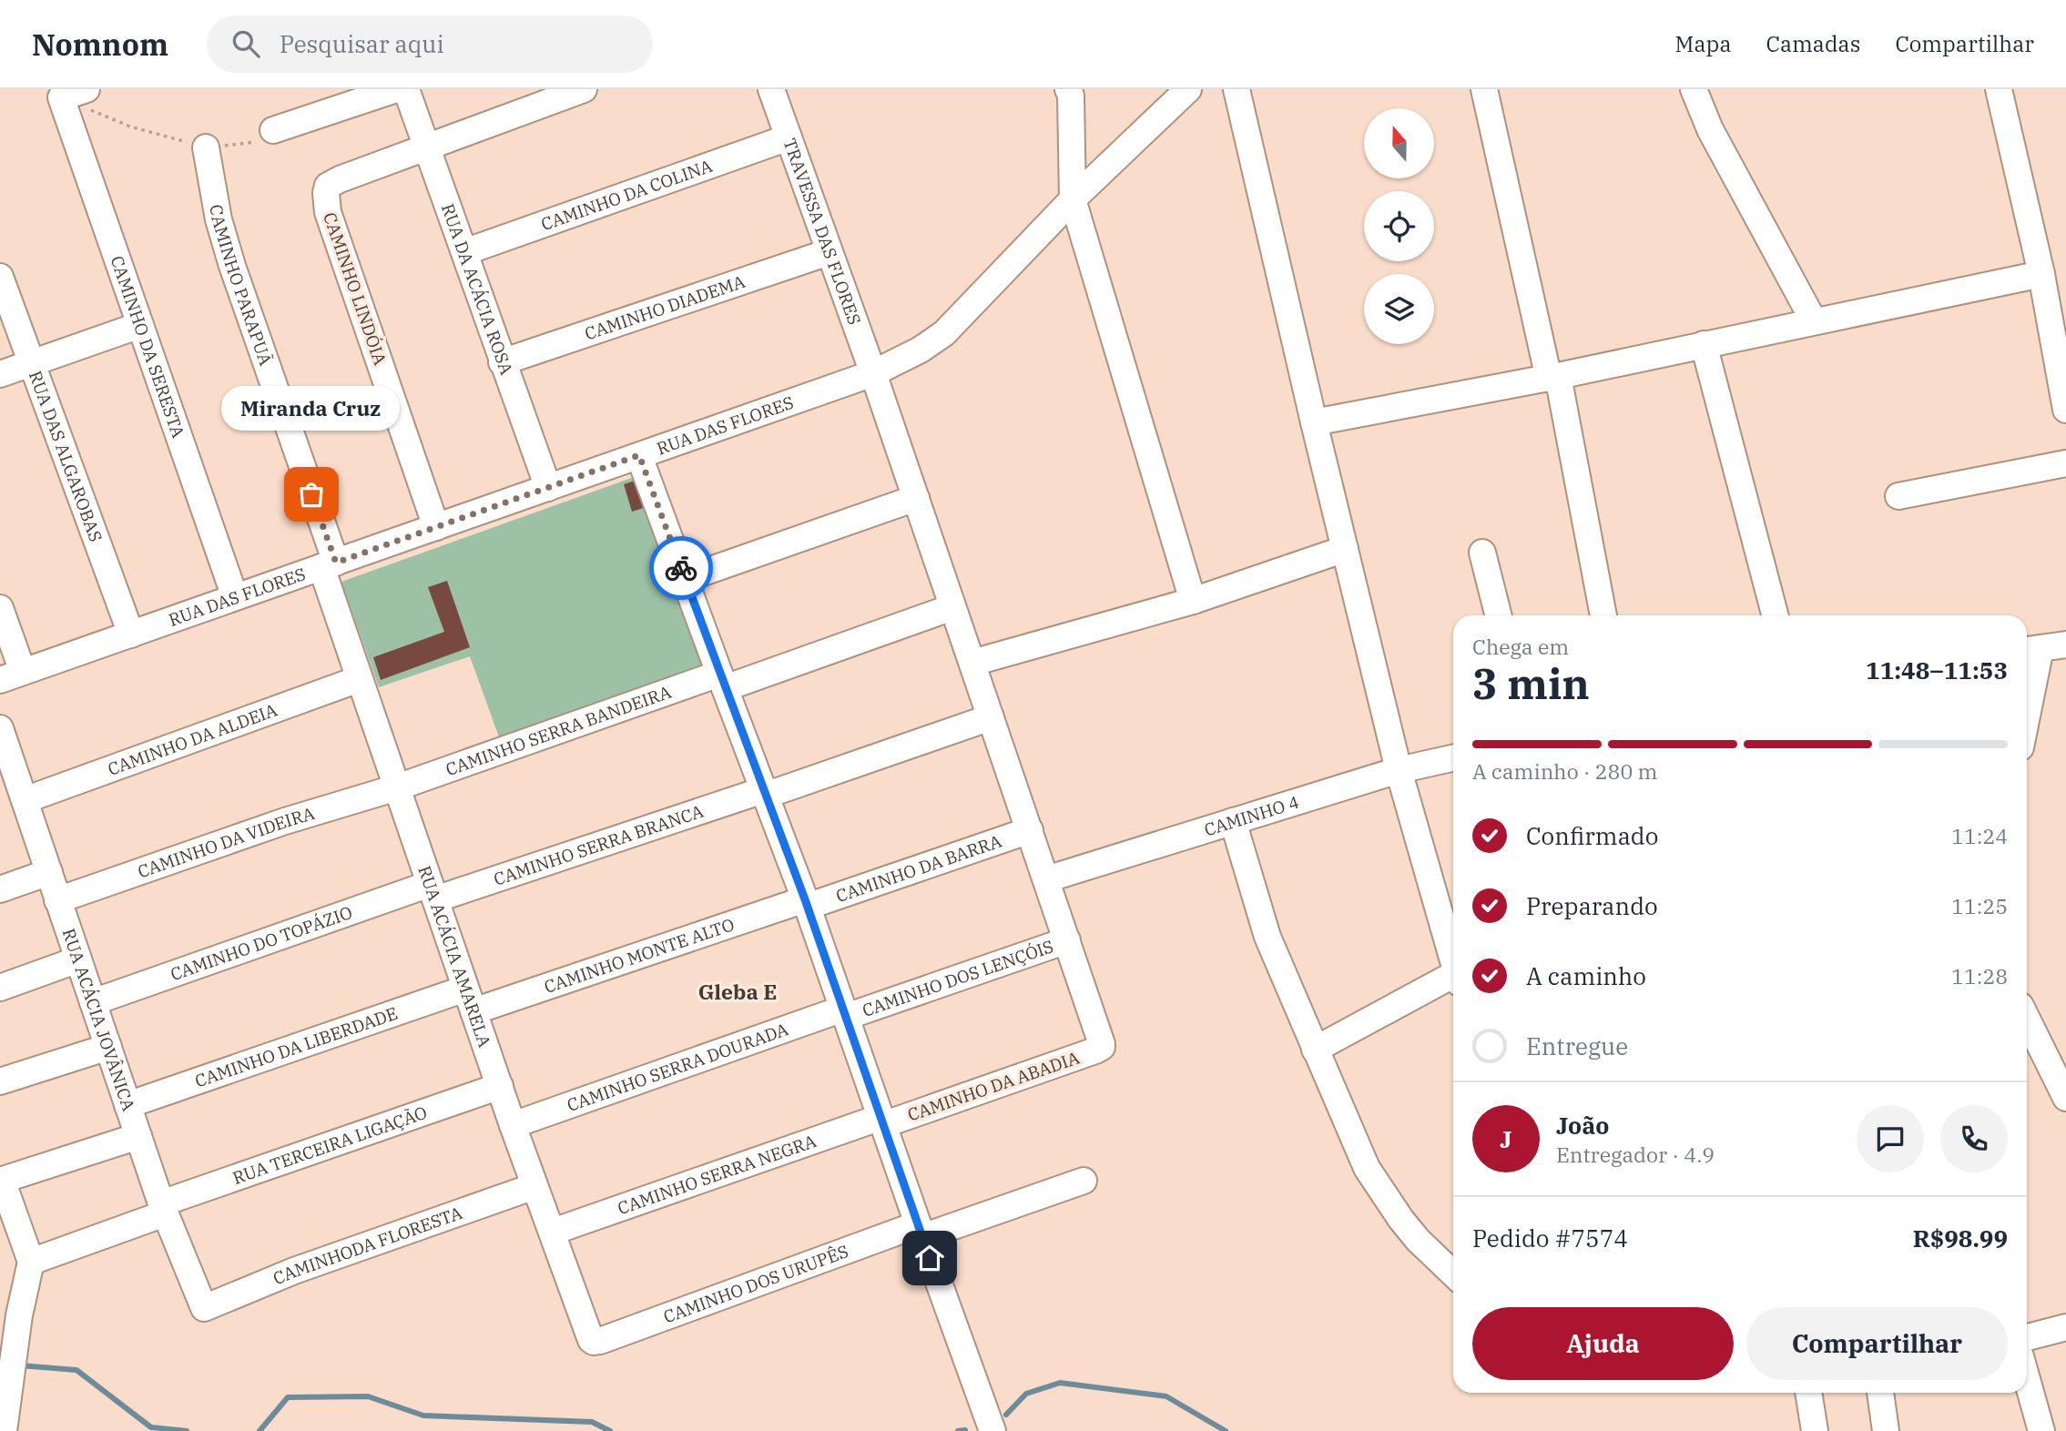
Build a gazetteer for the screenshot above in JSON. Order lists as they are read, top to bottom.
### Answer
{
  "streets": {
    "street": [
      "CAMINHO DA COLINA",
      "TRAVESSA DAS FLORES",
      "CAMINHO PARAPUÃ",
      "CAMINHO LINDÓIA",
      "RUA DA ACÁCIA ROSA",
      "CAMINHO DIADEMA",
      "CAMINHO DA SERESTA",
      "RUA DAS FLORES",
      "RUA DAS ALGAROBAS",
      "CAMINHO SERRA BANDEIRA",
      "CAMINHO DA ALDEIA",
      "CAMINHO 4",
      "CAMINHO DA VIDEIRA",
      "CAMINHO SERRA BRANCA",
      "CAMINHO DA BARRA",
      "CAMINHO DO TOPÁZIO",
      "CAMINHO MONTE ALTO",
      "RUA ACÁCIA AMARELA",
      "CAMINHO DOS LENÇÓIS",
      "RUA ACÁCIA JOVÂNICA",
      "CAMINHO DA LIBERDADE",
      "CAMINHO SERRA DOURADA",
      "CAMINHO DA ABADIA",
      "RUA TERCEIRA LIGAÇÃO",
      "CAMINHO SERRA NEGRA",
      "CAMINHODA FLORESTA",
      "CAMINHO DOS URUPÊS"
    ]
  },
  "crossings": [
    ["CAMINHO DA COLINA", "TRAVESSA DAS FLORES"],
    ["CAMINHO DA COLINA", "RUA DA ACÁCIA ROSA"],
    ["TRAVESSA DAS FLORES", "CAMINHO DIADEMA"],
    ["TRAVESSA DAS FLORES", "RUA DAS FLORES"],
    ["TRAVESSA DAS FLORES", "CAMINHO SERRA BANDEIRA"],
    ["TRAVESSA DAS FLORES", "CAMINHO 4"],
    ["TRAVESSA DAS FLORES", "CAMINHO SERRA BRANCA"],
    ["TRAVESSA DAS FLORES", "CAMINHO DA BARRA"],
    ["TRAVESSA DAS FLORES", "CAMINHO DOS LENÇÓIS"],
    ["TRAVESSA DAS FLORES", "CAMINHO DA ABADIA"],
    ["CAMINHO PARAPUÃ", "RUA DAS FLORES"],
    ["CAMINHO PARAPUÃ", "RUA ACÁCIA AMARELA"],
    ["CAMINHO LINDÓIA", "RUA DA ACÁCIA ROSA"],
    ["CAMINHO LINDÓIA", "RUA DAS FLORES"],
    ["RUA DA ACÁCIA ROSA", "CAMINHO DIADEMA"],
    ["RUA DA ACÁCIA ROSA", "RUA DAS FLORES"],
    ["CAMINHO DA SERESTA", "RUA DAS FLORES"],
    ["RUA DAS FLORES", "RUA DAS ALGAROBAS"],
    ["RUA DAS FLORES", "RUA ACÁCIA AMARELA"],
    ["CAMINHO SERRA BANDEIRA", "CAMINHO DA VIDEIRA"],
    ["CAMINHO SERRA BANDEIRA", "RUA ACÁCIA AMARELA"],
    ["CAMINHO DA ALDEIA", "RUA ACÁCIA AMARELA"],
    ["CAMINHO DA ALDEIA", "RUA ACÁCIA JOVÂNICA"],
    ["CAMINHO DA VIDEIRA", "RUA ACÁCIA AMARELA"],
    ["CAMINHO DA VIDEIRA", "RUA ACÁCIA JOVÂNICA"],
    ["CAMINHO SERRA BRANCA", "CAMINHO DO TOPÁZIO"],
    ["CAMINHO SERRA BRANCA", "RUA ACÁCIA AMARELA"],
    ["CAMINHO DA BARRA", "CAMINHO MONTE ALTO"],
    ["CAMINHO DO TOPÁZIO", "RUA ACÁCIA AMARELA"],
    ["CAMINHO DO TOPÁZIO", "RUA ACÁCIA JOVÂNICA"],
    ["CAMINHO MONTE ALTO", "RUA ACÁCIA AMARELA"],
    ["CAMINHO MONTE ALTO", "CAMINHO DA LIBERDADE"],
    ["RUA ACÁCIA AMARELA", "CAMINHO DA LIBERDADE"],
    ["RUA ACÁCIA AMARELA", "CAMINHO SERRA DOURADA"],
    ["RUA ACÁCIA AMARELA", "RUA TERCEIRA LIGAÇÃO"],
    ["RUA ACÁCIA AMARELA", "CAMINHO SERRA NEGRA"],
    ["RUA ACÁCIA AMARELA", "CAMINHODA FLORESTA"],
    ["RUA ACÁCIA AMARELA", "CAMINHO DOS URUPÊS"],
    ["CAMINHO DOS LENÇÓIS", "CAMINHO SERRA DOURADA"],
    ["RUA ACÁCIA JOVÂNICA", "CAMINHO DA LIBERDADE"],
    ["RUA ACÁCIA JOVÂNICA", "RUA TERCEIRA LIGAÇÃO"],
    ["RUA ACÁCIA JOVÂNICA", "CAMINHODA FLORESTA"],
    ["CAMINHO DA ABADIA", "CAMINHO SERRA NEGRA"]
  ],
  "districts": ["Gleba E"],
  "places": ["Miranda Cruz"],
  "north": "top",
  "page": {
    "header": "Nomnom",
    "search": "Pesquisar aqui",
    "nav": ["Mapa", "Camadas", "Compartilhar"],
    "bubble": "Miranda Cruz",
    "heading": ["3 min", "Chega em", "11:48–11:53"],
    "panel": [
      "João",
      "Entregador · 4.9",
      "Pedido #7574",
      "R$98.99"
    ],
    "bar": "A caminho · 280 m",
    "list": [
      ["Confirmado", "11:24"],
      ["Preparando", "11:25"],
      ["A caminho", "11:28"],
      "Entregue"
    ],
    "round": "J",
    "buttons": ["Ajuda", "Compartilhar"]
  }
}
